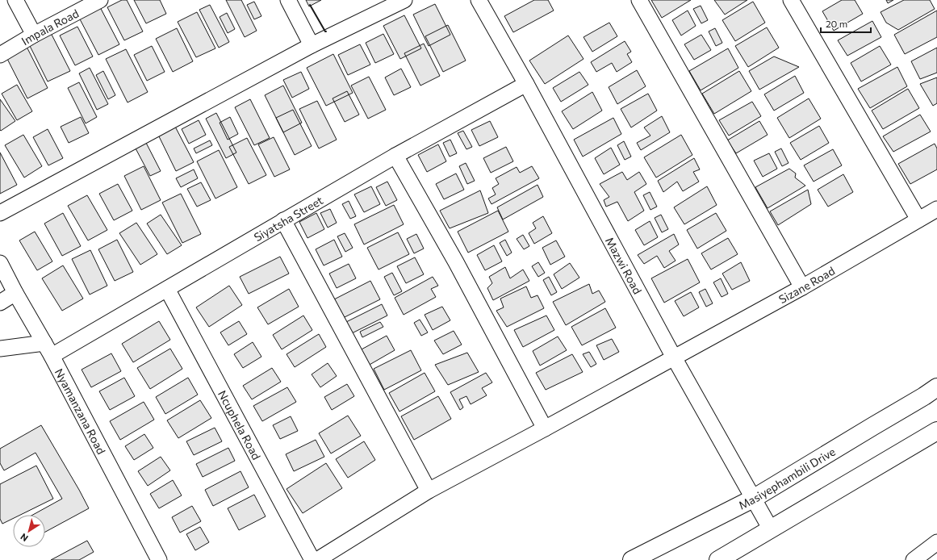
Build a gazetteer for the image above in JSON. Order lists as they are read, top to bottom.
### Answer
{
  "streets": {
    "main road": ["Masiyephambili Drive"],
    "street": [
      "Impala Road",
      "Siyatsha Street",
      "Mazwi Road",
      "Sizane Road",
      "Nyamanzana Road",
      "Ncuphela Road"
    ]
  },
  "crossings": [
    ["Siyatsha Street", "Mazwi Road"],
    ["Siyatsha Street", "Nyamanzana Road"],
    ["Siyatsha Street", "Ncuphela Road"],
    ["Mazwi Road", "Sizane Road"],
    ["Mazwi Road", "Masiyephambili Drive"]
  ],
  "scale_bar": "20 m",
  "north": "bottom left"
}
